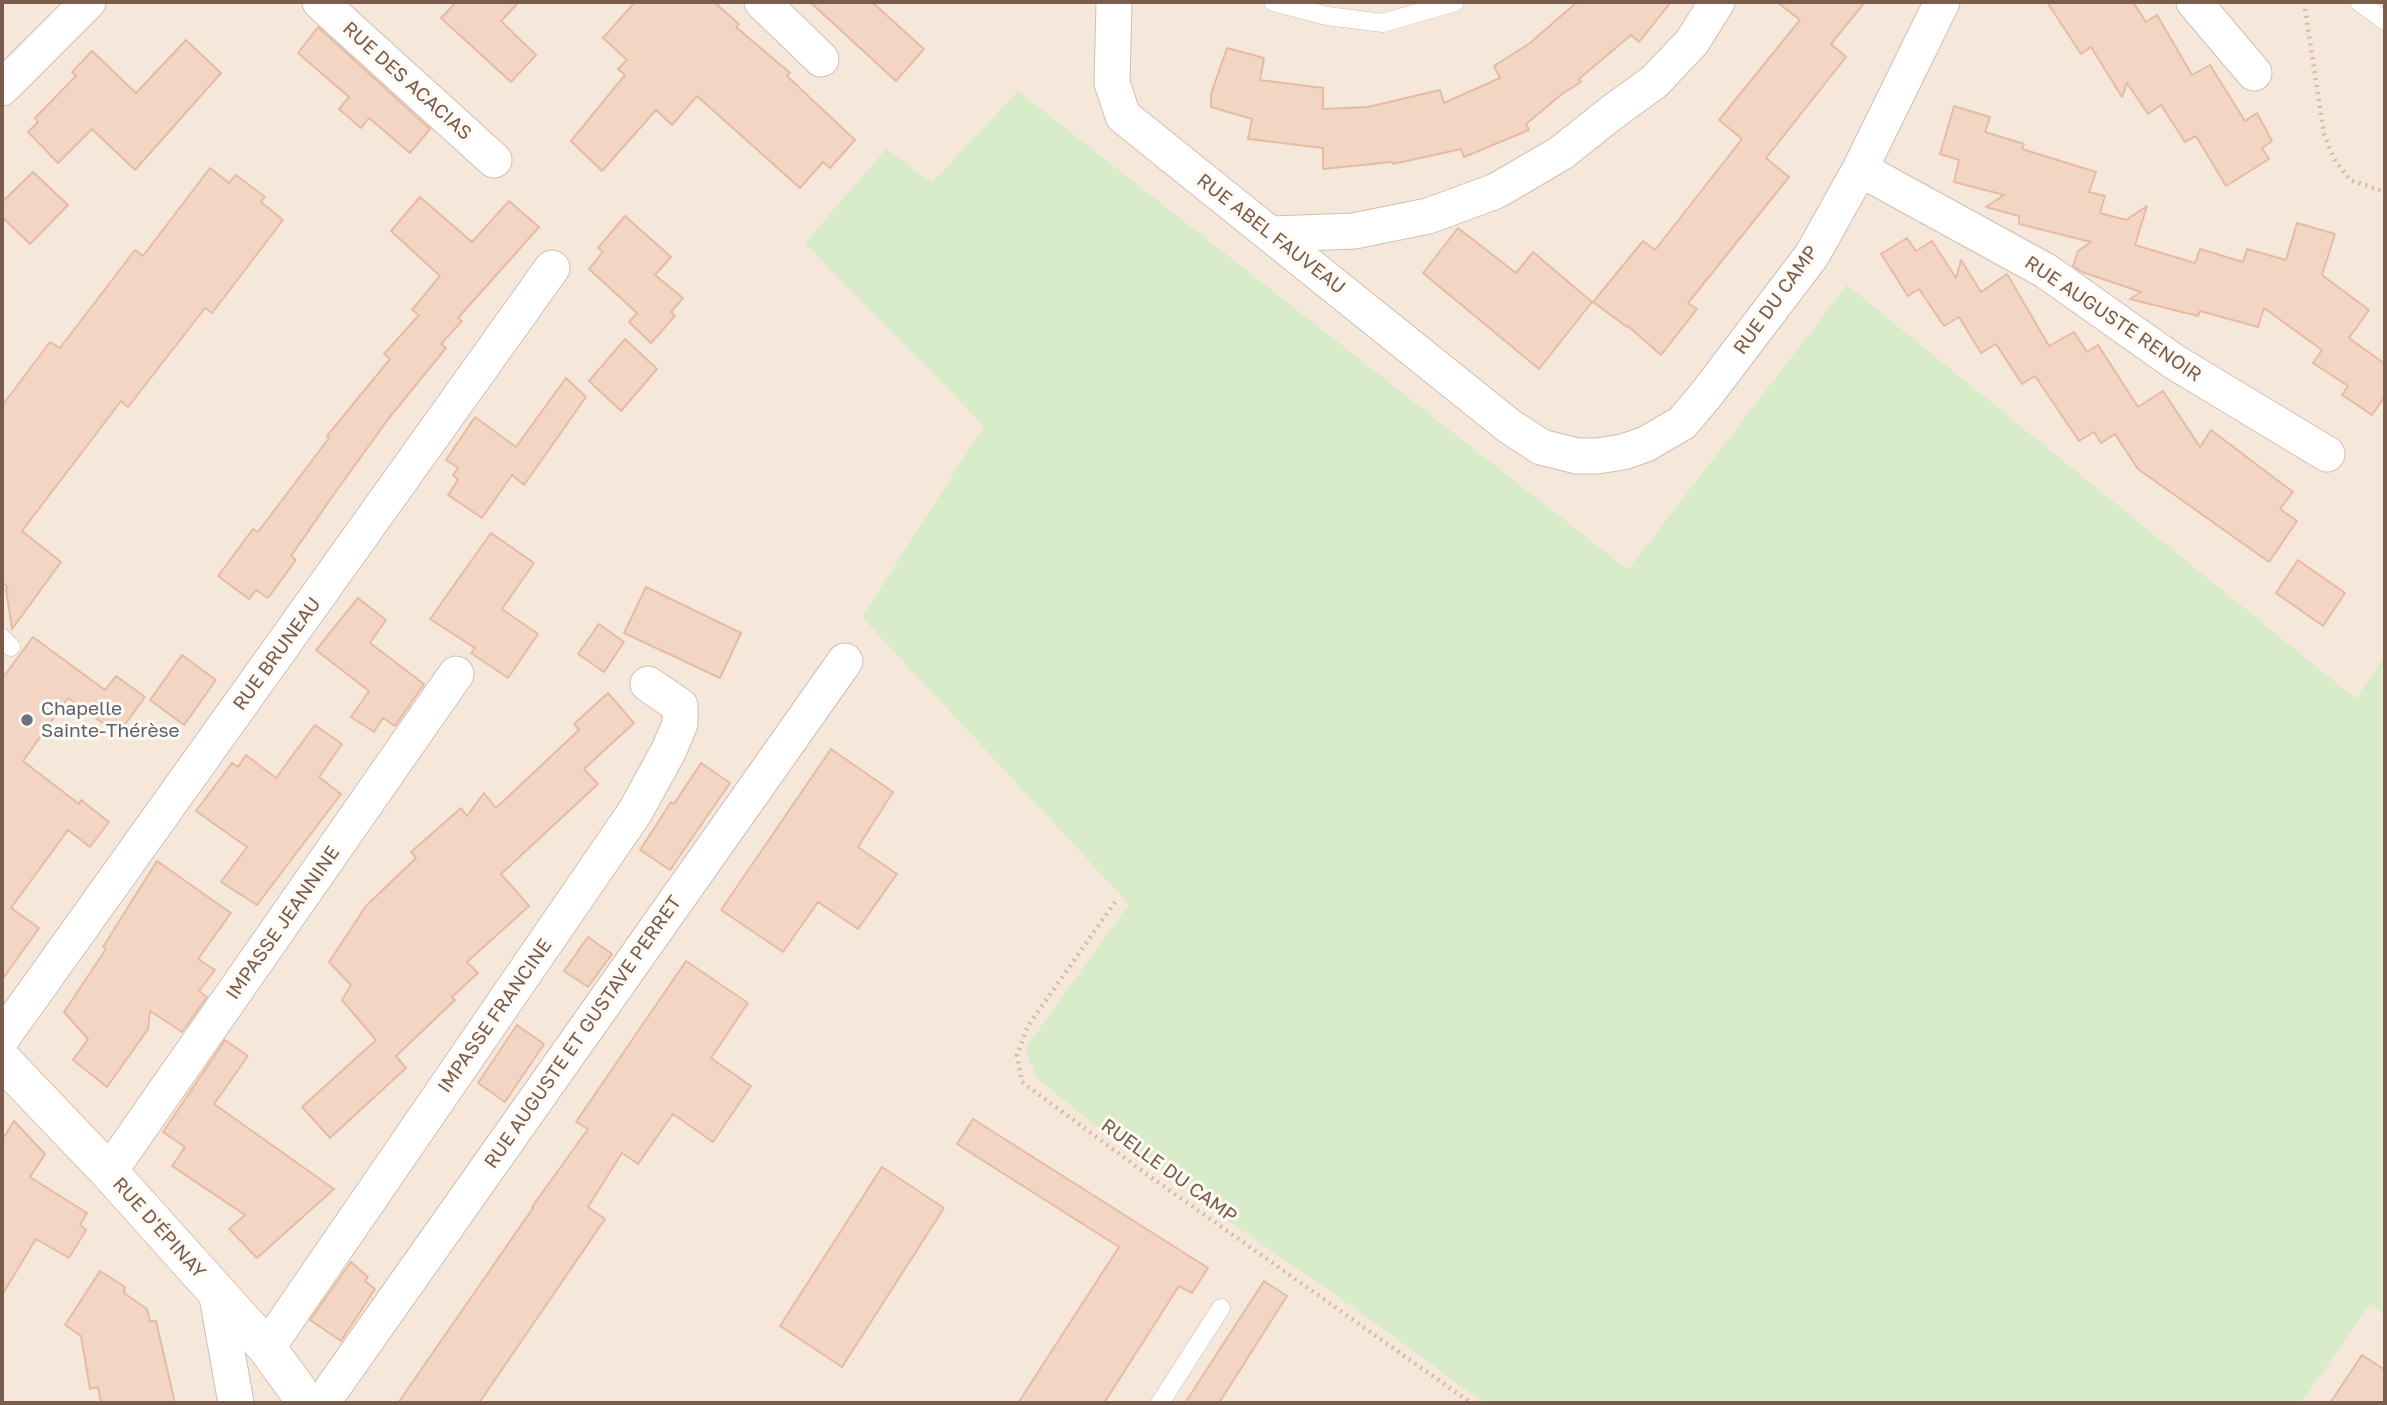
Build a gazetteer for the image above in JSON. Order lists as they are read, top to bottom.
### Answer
{
  "streets": {
    "main road": ["RUE D'ÉPINAY"],
    "street": [
      "RUE DES ACACIAS",
      "RUE ABEL FAUVEAU",
      "RUE DU CAMP",
      "RUE AUGUSTE RENOIR",
      "RUE BRUNEAU",
      "IMPASSE JEANNINE",
      "IMPASSE FRANCINE",
      "RUE AUGUSTE ET GUSTAVE PERRET"
    ],
    "path": ["RUELLE DU CAMP"]
  },
  "crossings": [
    ["RUE ABEL FAUVEAU", "RUE DU CAMP"],
    ["RUE DU CAMP", "RUE AUGUSTE RENOIR"],
    ["IMPASSE JEANNINE", "RUE D'ÉPINAY"],
    ["IMPASSE FRANCINE", "RUE D'ÉPINAY"]
  ],
  "places": ["Chapelle Sainte-Thérèse"]
}
